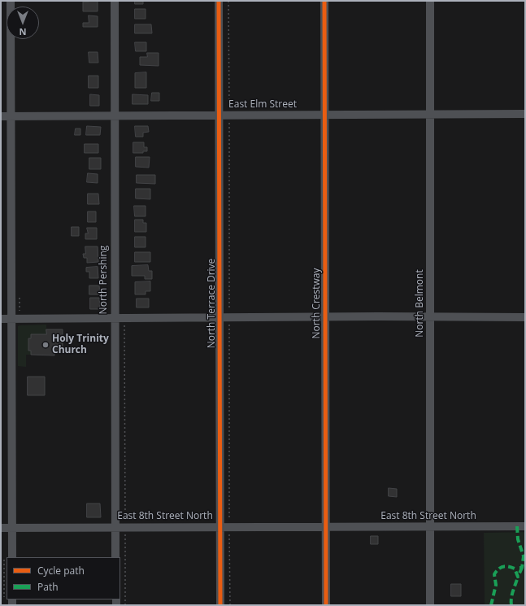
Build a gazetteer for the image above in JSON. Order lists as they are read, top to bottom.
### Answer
{
  "streets": {
    "street": [
      "East Elm Street",
      "North Pershing",
      "North Terrace Drive",
      "North Crestway",
      "North Belmont",
      "East 8th Street North"
    ]
  },
  "crossings": [
    ["East Elm Street", "North Pershing"],
    ["East Elm Street", "North Terrace Drive"],
    ["East Elm Street", "North Crestway"],
    ["East Elm Street", "North Belmont"],
    ["North Pershing", "East 8th Street North"],
    ["North Terrace Drive", "East 8th Street North"],
    ["North Crestway", "East 8th Street North"],
    ["North Belmont", "East 8th Street North"]
  ],
  "places": ["Holy Trinity Church"],
  "legend": ["Cycle path", "Path"],
  "north": "bottom"
}
